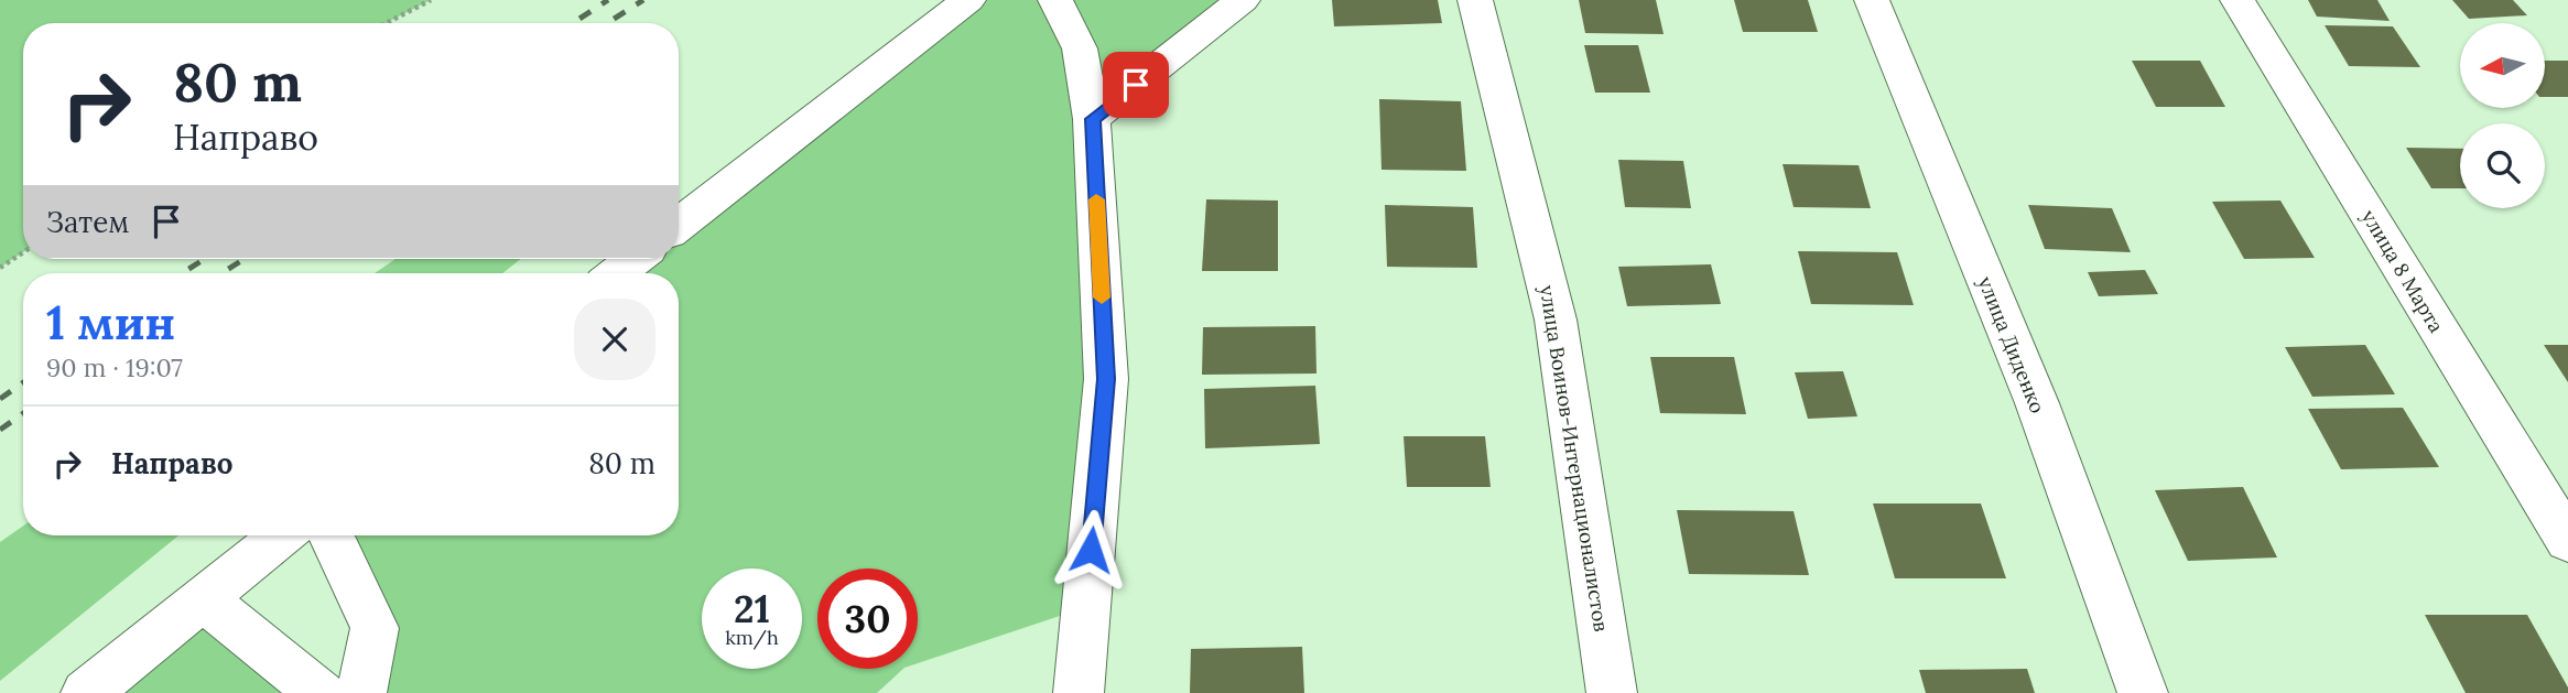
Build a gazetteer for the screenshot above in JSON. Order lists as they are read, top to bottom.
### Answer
{
  "streets": {
    "street": ["улица 8 Марта", "улица Диденко", "улица Воинов-Интернационалистов"]
  },
  "north": "left",
  "page": {
    "turn": ["80 m", "Направо"],
    "then": "Затем",
    "heading": ["1 мин", "90 m · 19:07"],
    "list": [
      {
        "name": "Направо",
        "value": "80 m"
      }
    ],
    "speed": "21 km/h",
    "limit": "30"
  }
}
